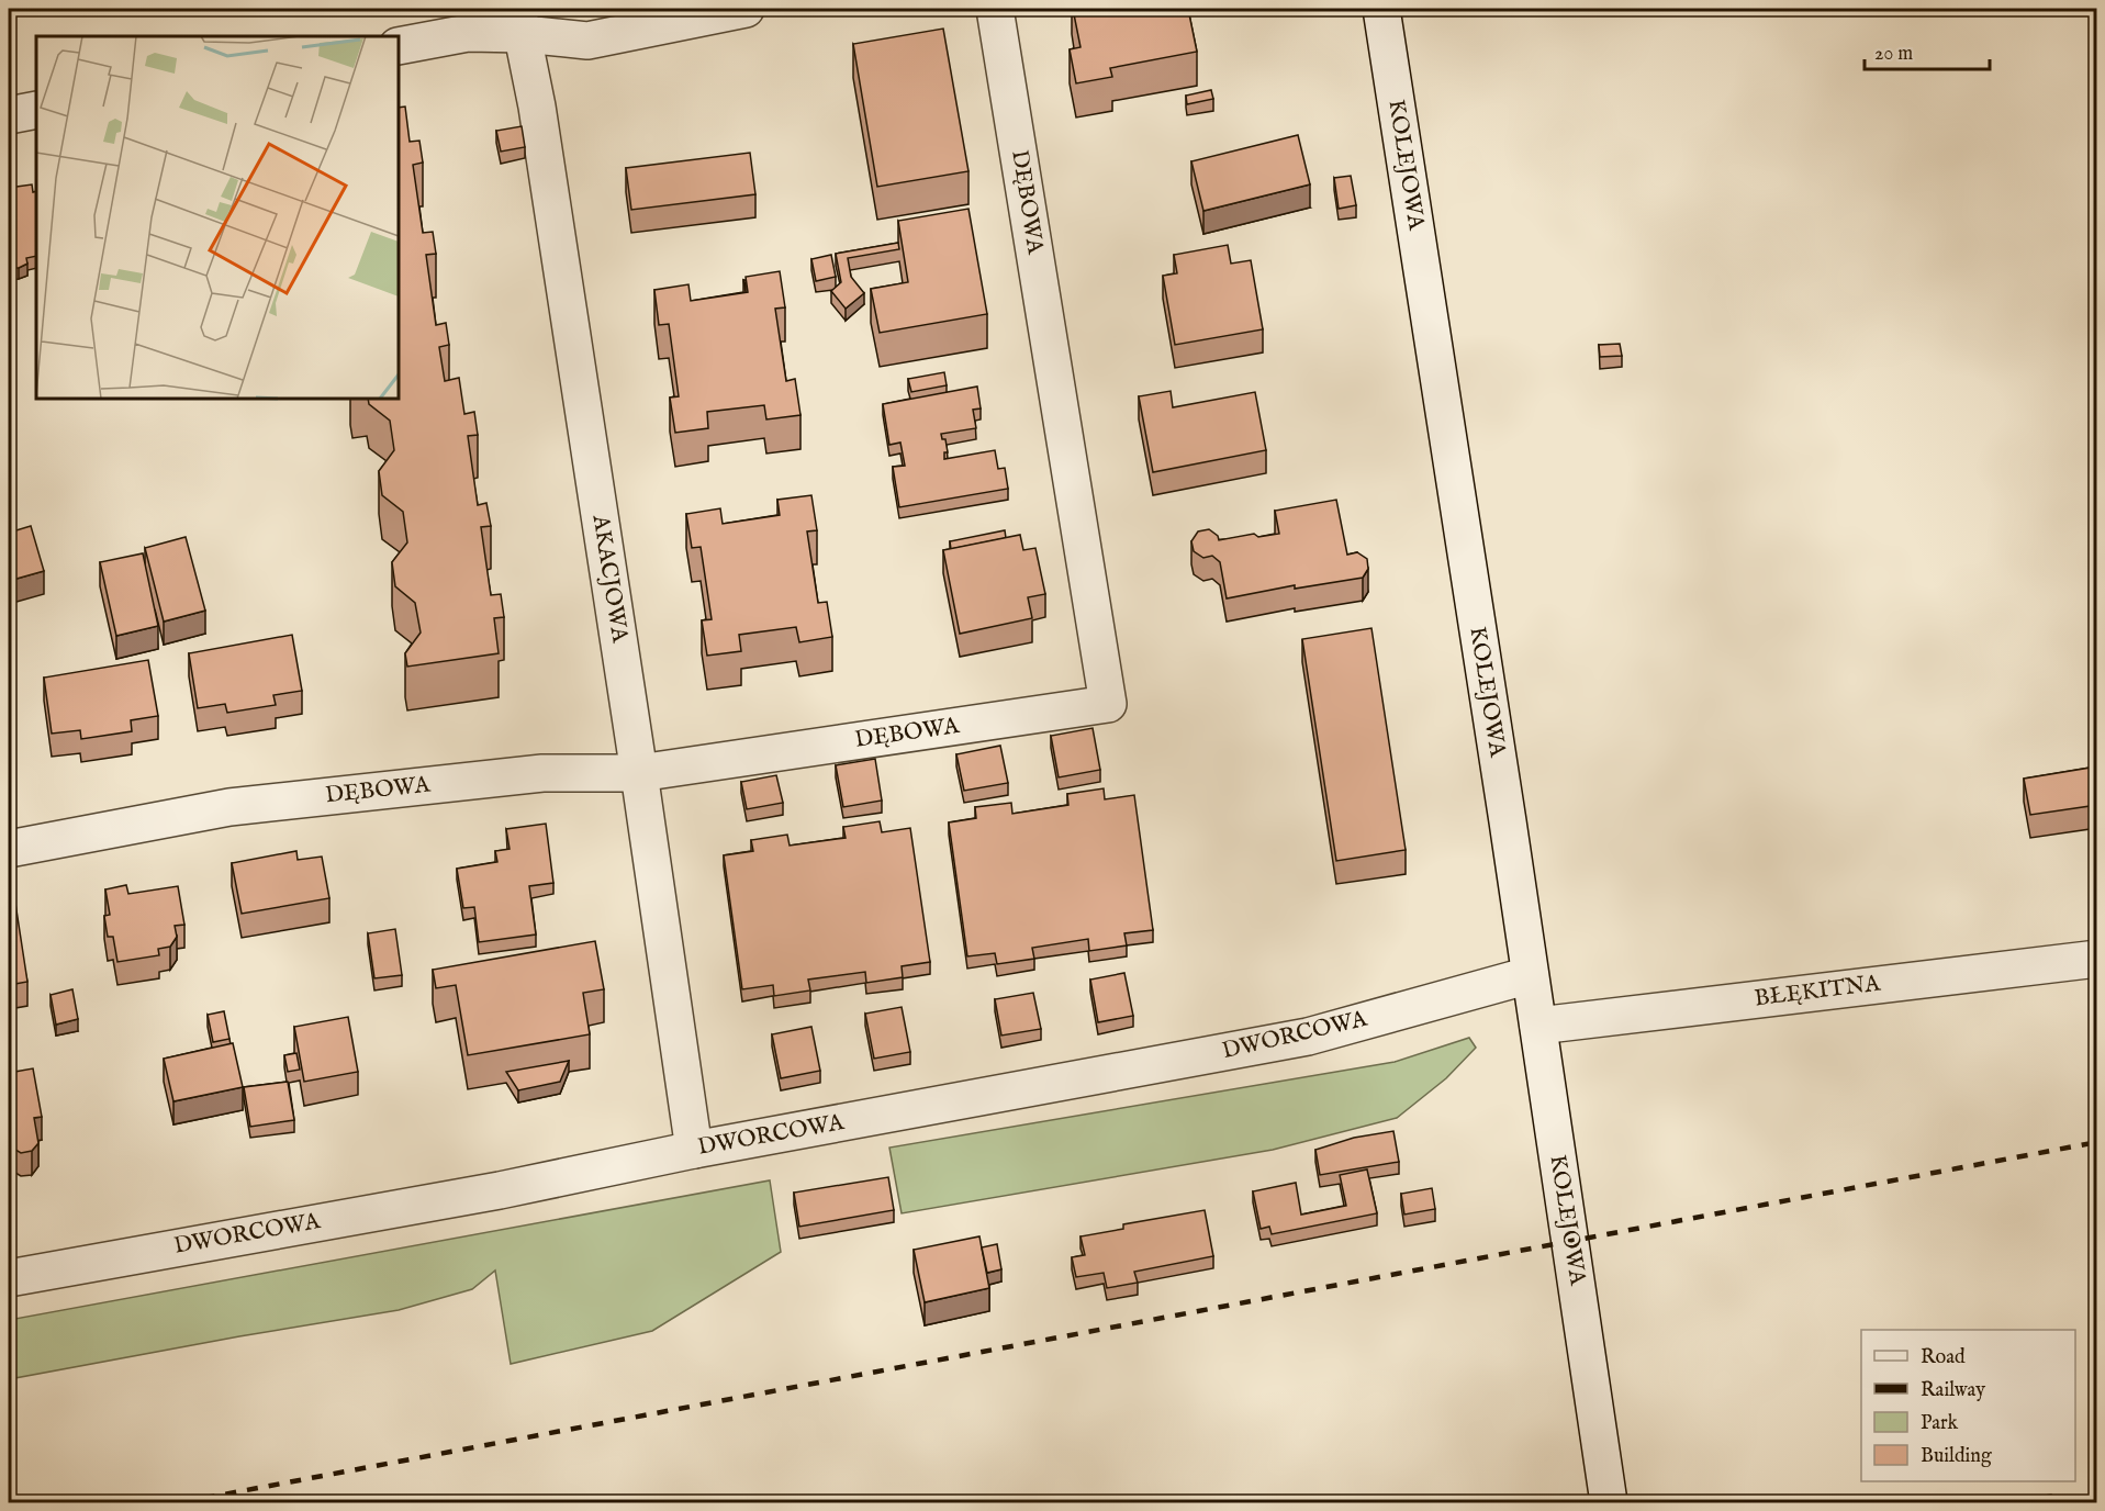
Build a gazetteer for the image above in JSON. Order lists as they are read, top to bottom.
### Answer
{
  "streets": {
    "street": [
      "KOLEJOWA",
      "DĘBOWA",
      "AKACJOWA",
      "BŁĘKITNA",
      "DWORCOWA"
    ]
  },
  "crossings": [
    ["KOLEJOWA", "BŁĘKITNA"],
    ["KOLEJOWA", "DWORCOWA"],
    ["DĘBOWA", "AKACJOWA"],
    ["AKACJOWA", "DWORCOWA"]
  ],
  "legend": [
    "Road",
    "Railway",
    "Park",
    "Building"
  ],
  "scale_bar": "20 m"
}
